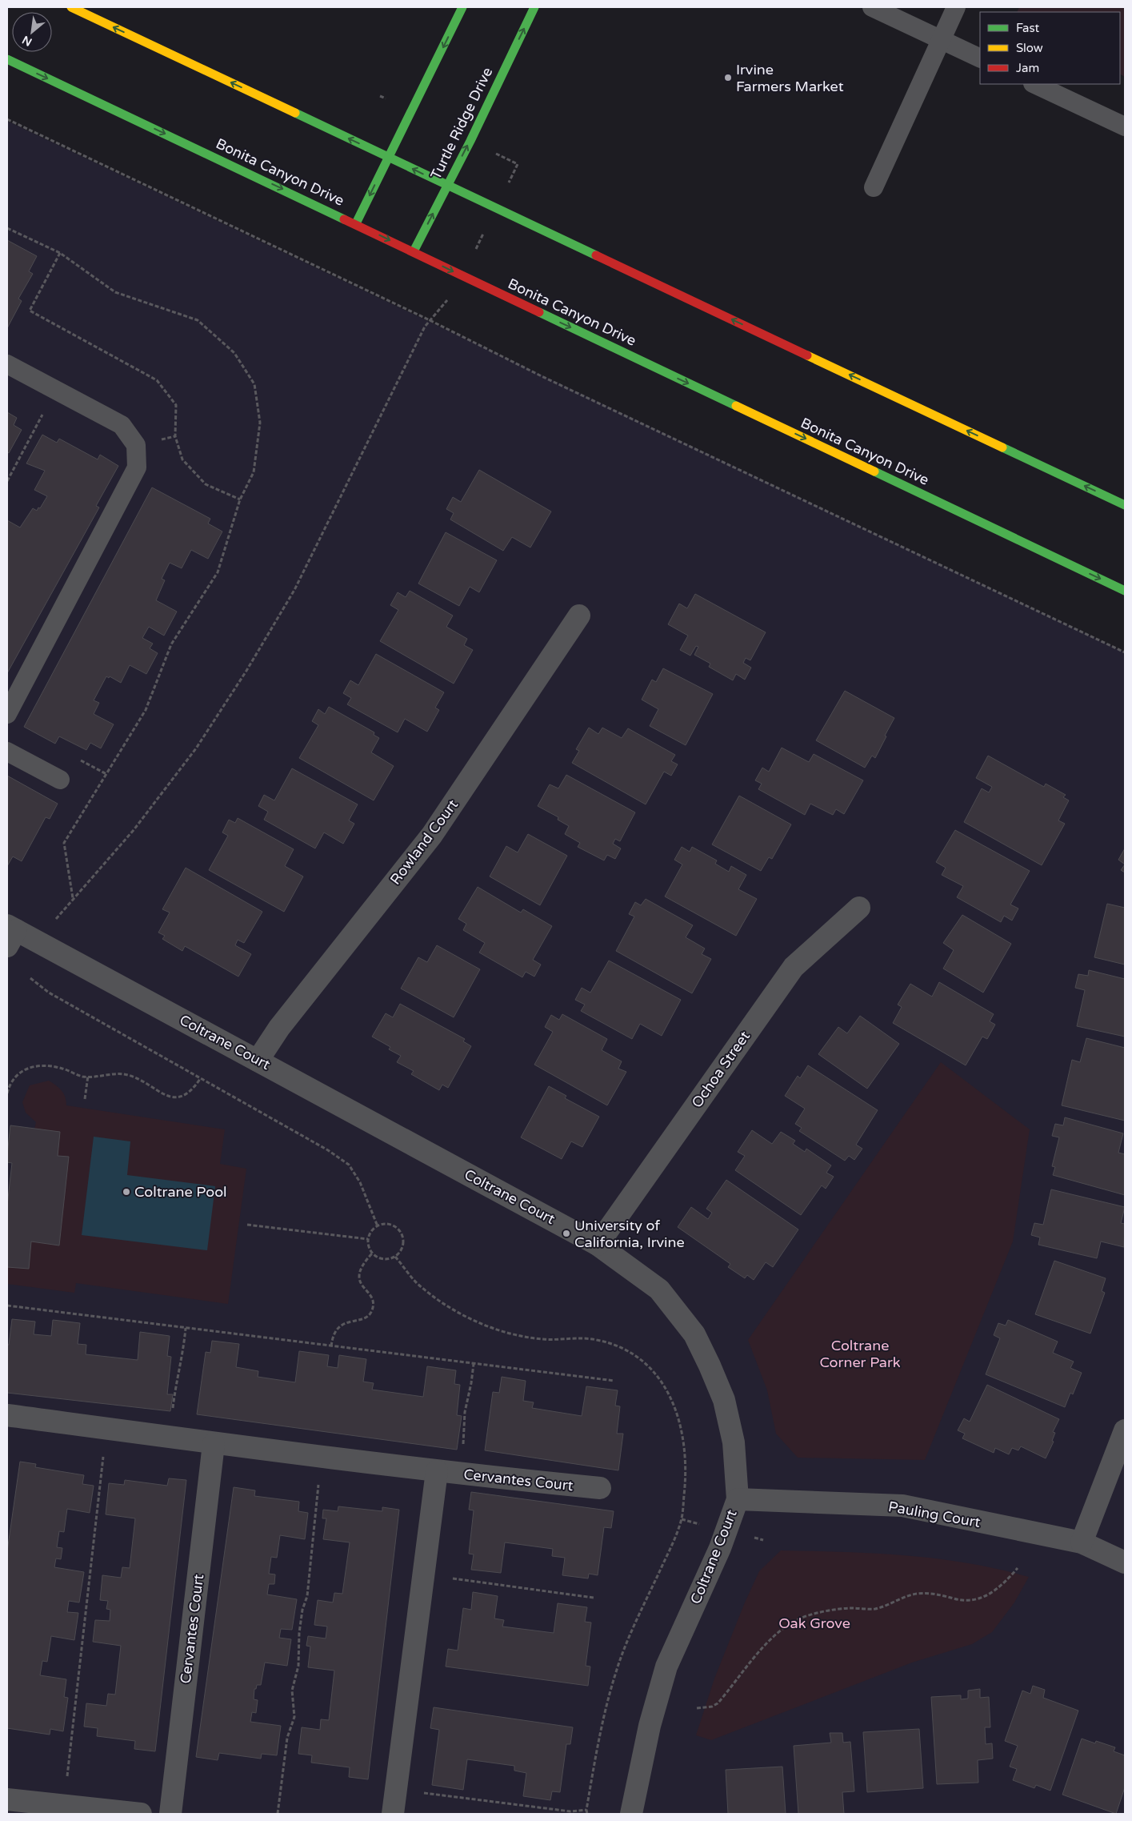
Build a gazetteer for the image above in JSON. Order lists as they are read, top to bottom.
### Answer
{
  "streets": {
    "main road": ["Turtle Ridge Drive", "Bonita Canyon Drive"],
    "street": [
      "Rowland Court",
      "Coltrane Court",
      "Ochoa Street",
      "Cervantes Court",
      "Pauling Court"
    ]
  },
  "crossings": [
    ["Turtle Ridge Drive", "Bonita Canyon Drive"],
    ["Rowland Court", "Coltrane Court"],
    ["Coltrane Court", "Ochoa Street"],
    ["Coltrane Court", "Pauling Court"]
  ],
  "parks": ["Coltrane Corner Park", "Oak Grove"],
  "places": ["Irvine Farmers Market", "Coltrane Pool", "University of California, Irvine"],
  "legend": ["Fast", "Slow", "Jam"],
  "north": "bottom left"
}
